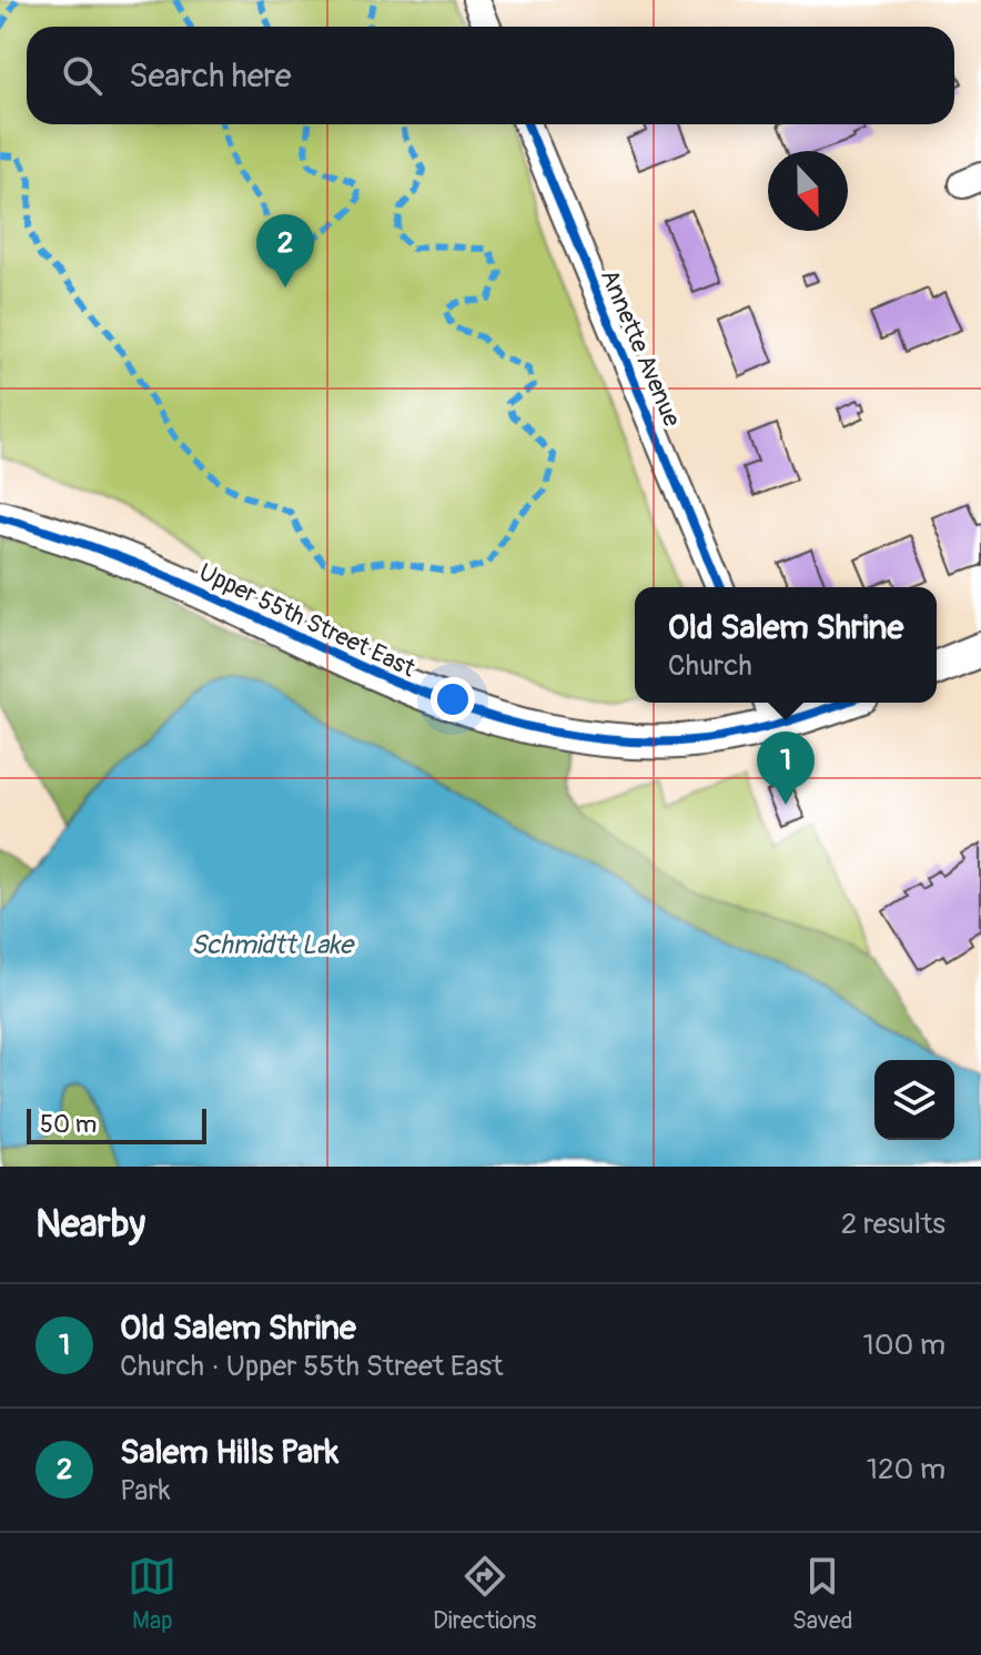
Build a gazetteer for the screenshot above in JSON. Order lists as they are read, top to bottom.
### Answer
{
  "streets": {
    "street": ["Annette Avenue", "Upper 55th Street East"]
  },
  "water": ["Schmidtt Lake"],
  "scale_bar": "50 m",
  "north": "bottom",
  "page": {
    "search": "Search here",
    "pins": ["2", "1"],
    "popup": ["Old Salem Shrine", "Church"],
    "scale": "50 m",
    "heading": ["Nearby", "2 results"],
    "list": [
      {
        "mark": "1",
        "name": "Old Salem Shrine",
        "note": "Church · Upper 55th Street East",
        "value": "100 m"
      },
      {
        "mark": "2",
        "name": "Salem Hills Park",
        "note": "Park",
        "value": "120 m"
      }
    ],
    "nav": ["Map", "Directions", "Saved"]
  }
}
